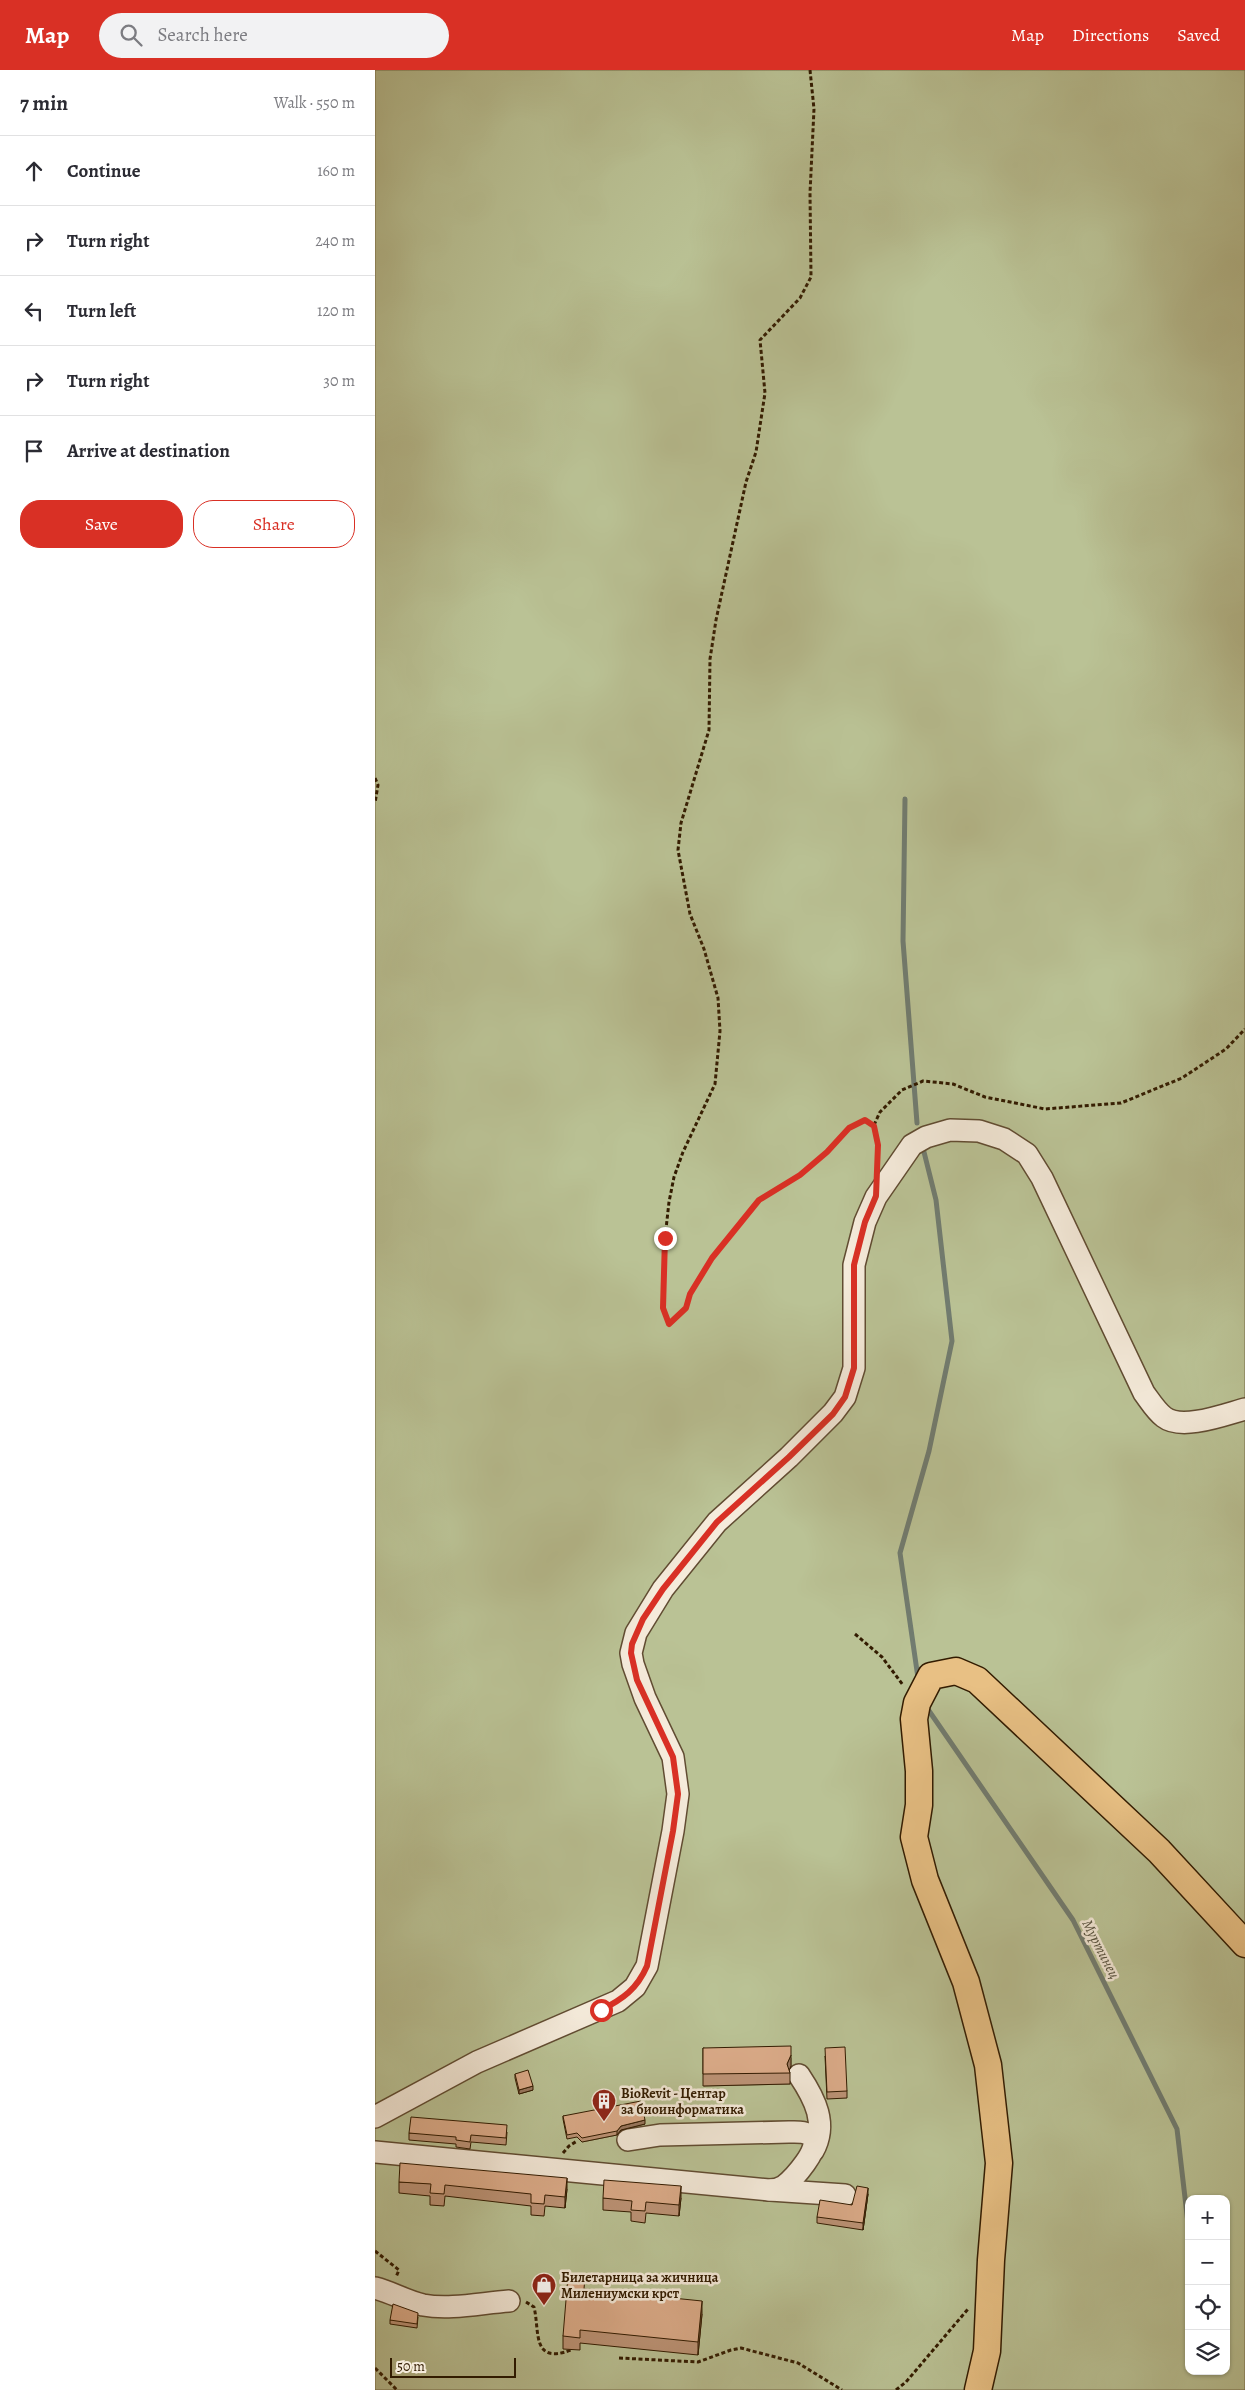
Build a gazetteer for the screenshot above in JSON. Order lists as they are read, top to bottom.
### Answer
{
  "water": ["Муртинец"],
  "places": {
    "building": ["BioRevit - Центар за биоинформатика"],
    "shop": ["Билетарница за жичница Милениумски крст"]
  },
  "scale_bar": "50 m",
  "page": {
    "header": "Map",
    "search": "Search here",
    "nav": ["Map", "Directions", "Saved"],
    "heading": ["7 min", "Walk · 550 m"],
    "list": [
      ["Continue", "160 m"],
      ["Turn right", "240 m"],
      ["Turn left", "120 m"],
      ["Turn right", "30 m"],
      "Arrive at destination"
    ],
    "buttons": ["Save", "Share"],
    "map_buttons": ["+", "−"],
    "scale": "50 m"
  }
}
